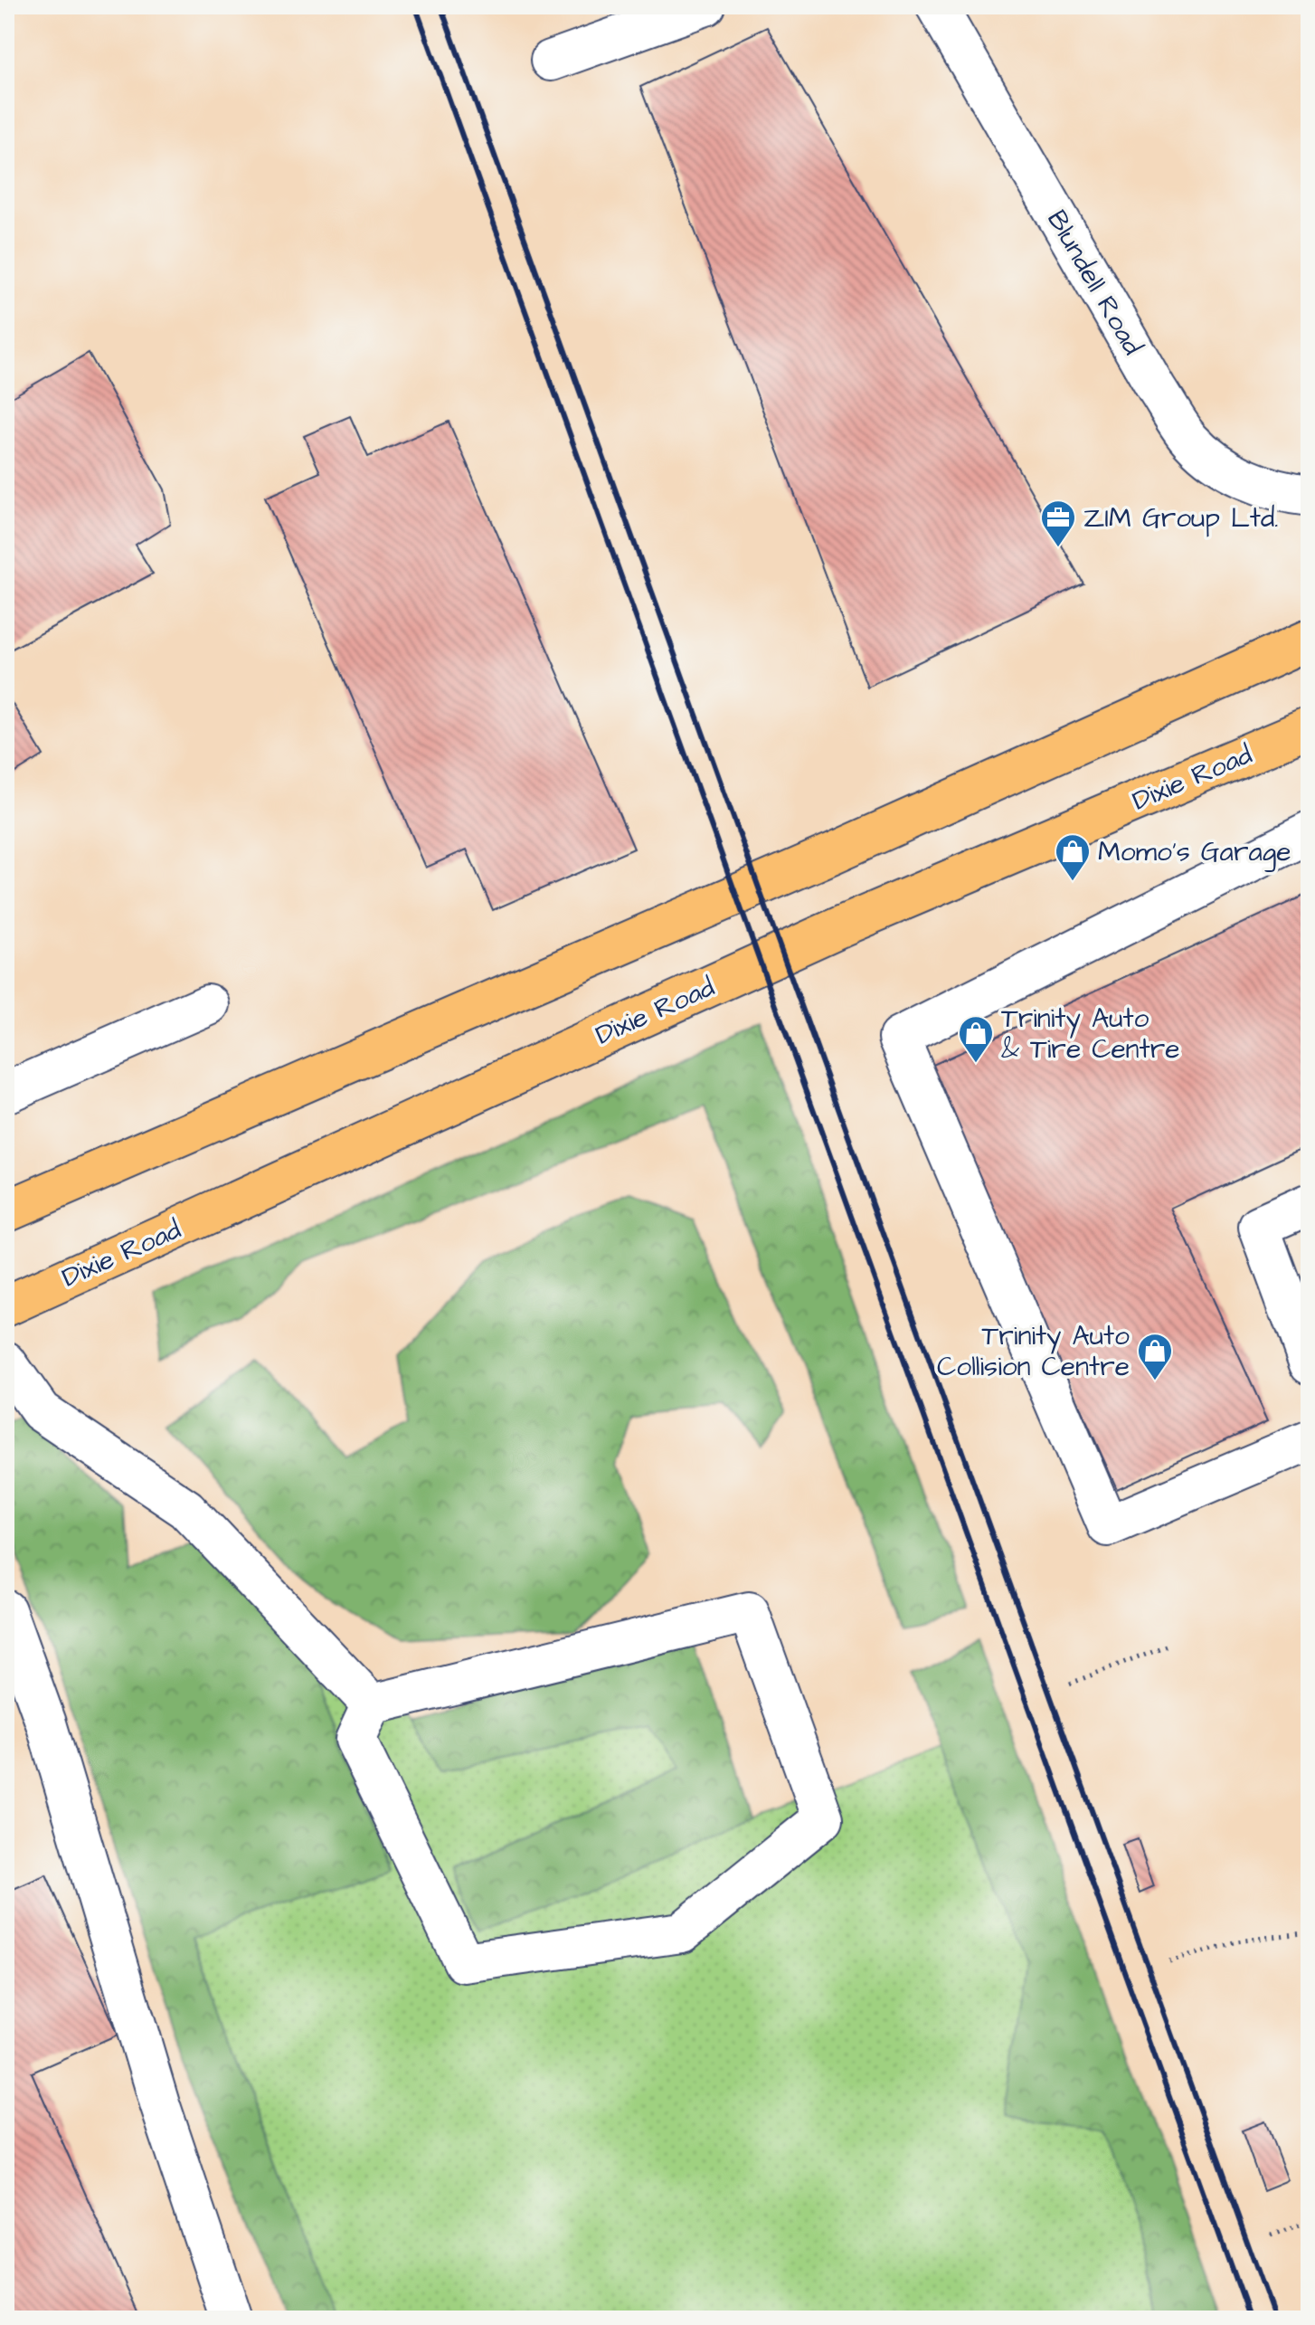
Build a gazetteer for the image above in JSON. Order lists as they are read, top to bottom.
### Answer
{
  "streets": {
    "main road": ["Dixie Road"],
    "street": ["Blundell Road"]
  },
  "places": {
    "office": ["ZIM Group Ltd."],
    "shop": ["Momo’s Garage", "Trinity Auto & Tire Centre", "Trinity Auto Collision Centre"]
  }
}
